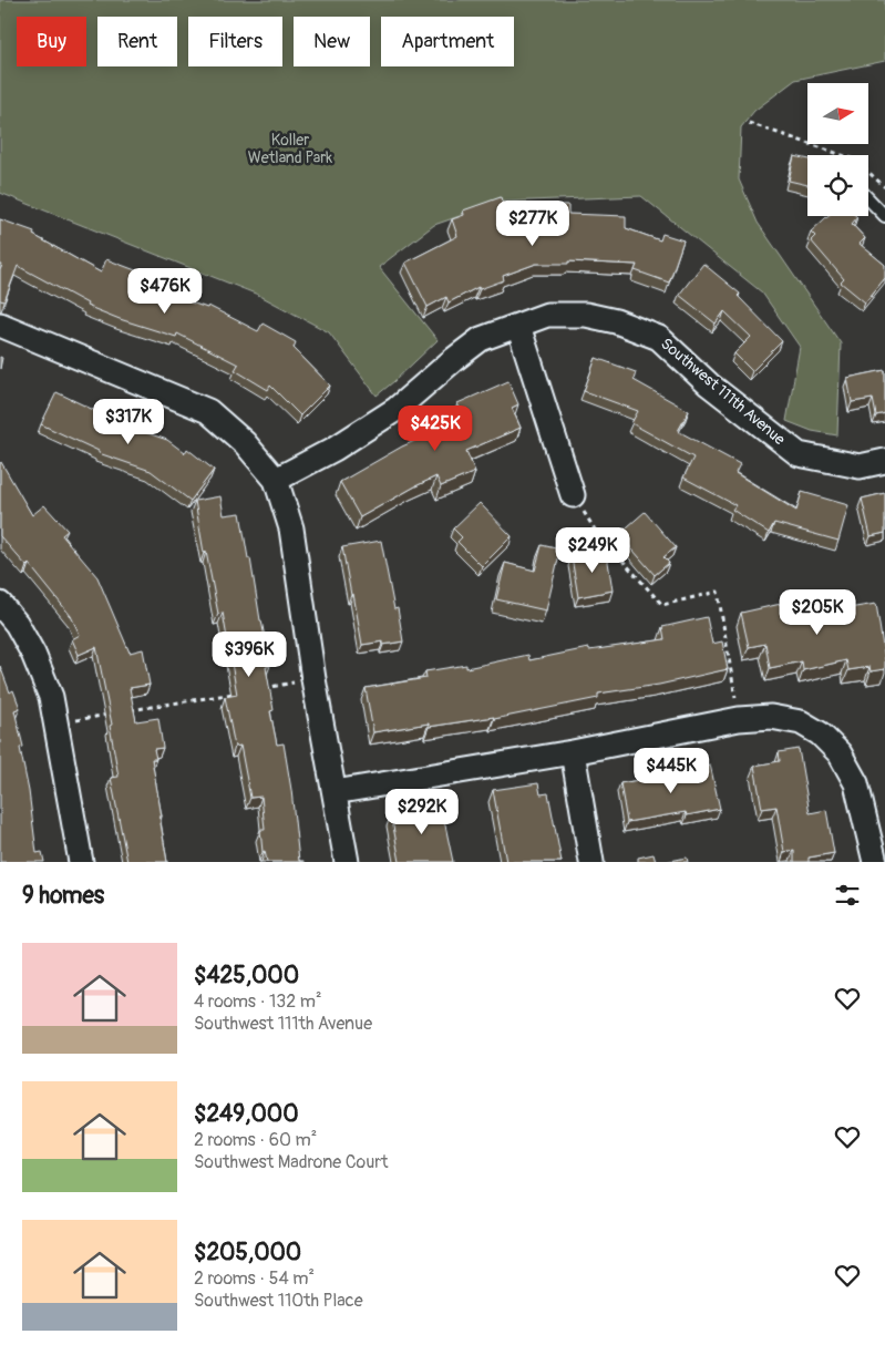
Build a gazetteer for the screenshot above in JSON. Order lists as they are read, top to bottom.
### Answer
{
  "streets": {
    "street": ["Southwest 111th Avenue"]
  },
  "parks": ["Koller Wetland Park"],
  "north": "right",
  "page": {
    "chip": [
      "Buy",
      "Rent",
      "Filters",
      "New",
      "Apartment"
    ],
    "price": [
      "$277K",
      "$476K",
      "$317K",
      "$425K",
      "$249K",
      "$205K",
      "$396K",
      "$445K",
      "$292K"
    ],
    "heading": "9 homes",
    "list": [
      {
        "name": "$425,000",
        "note": "4 rooms · 132 m² · Southwest 111th Avenue"
      },
      {
        "name": "$249,000",
        "note": "2 rooms · 60 m² · Southwest Madrone Court"
      },
      {
        "name": "$205,000",
        "note": "2 rooms · 54 m² · Southwest 110th Place"
      }
    ]
  }
}
